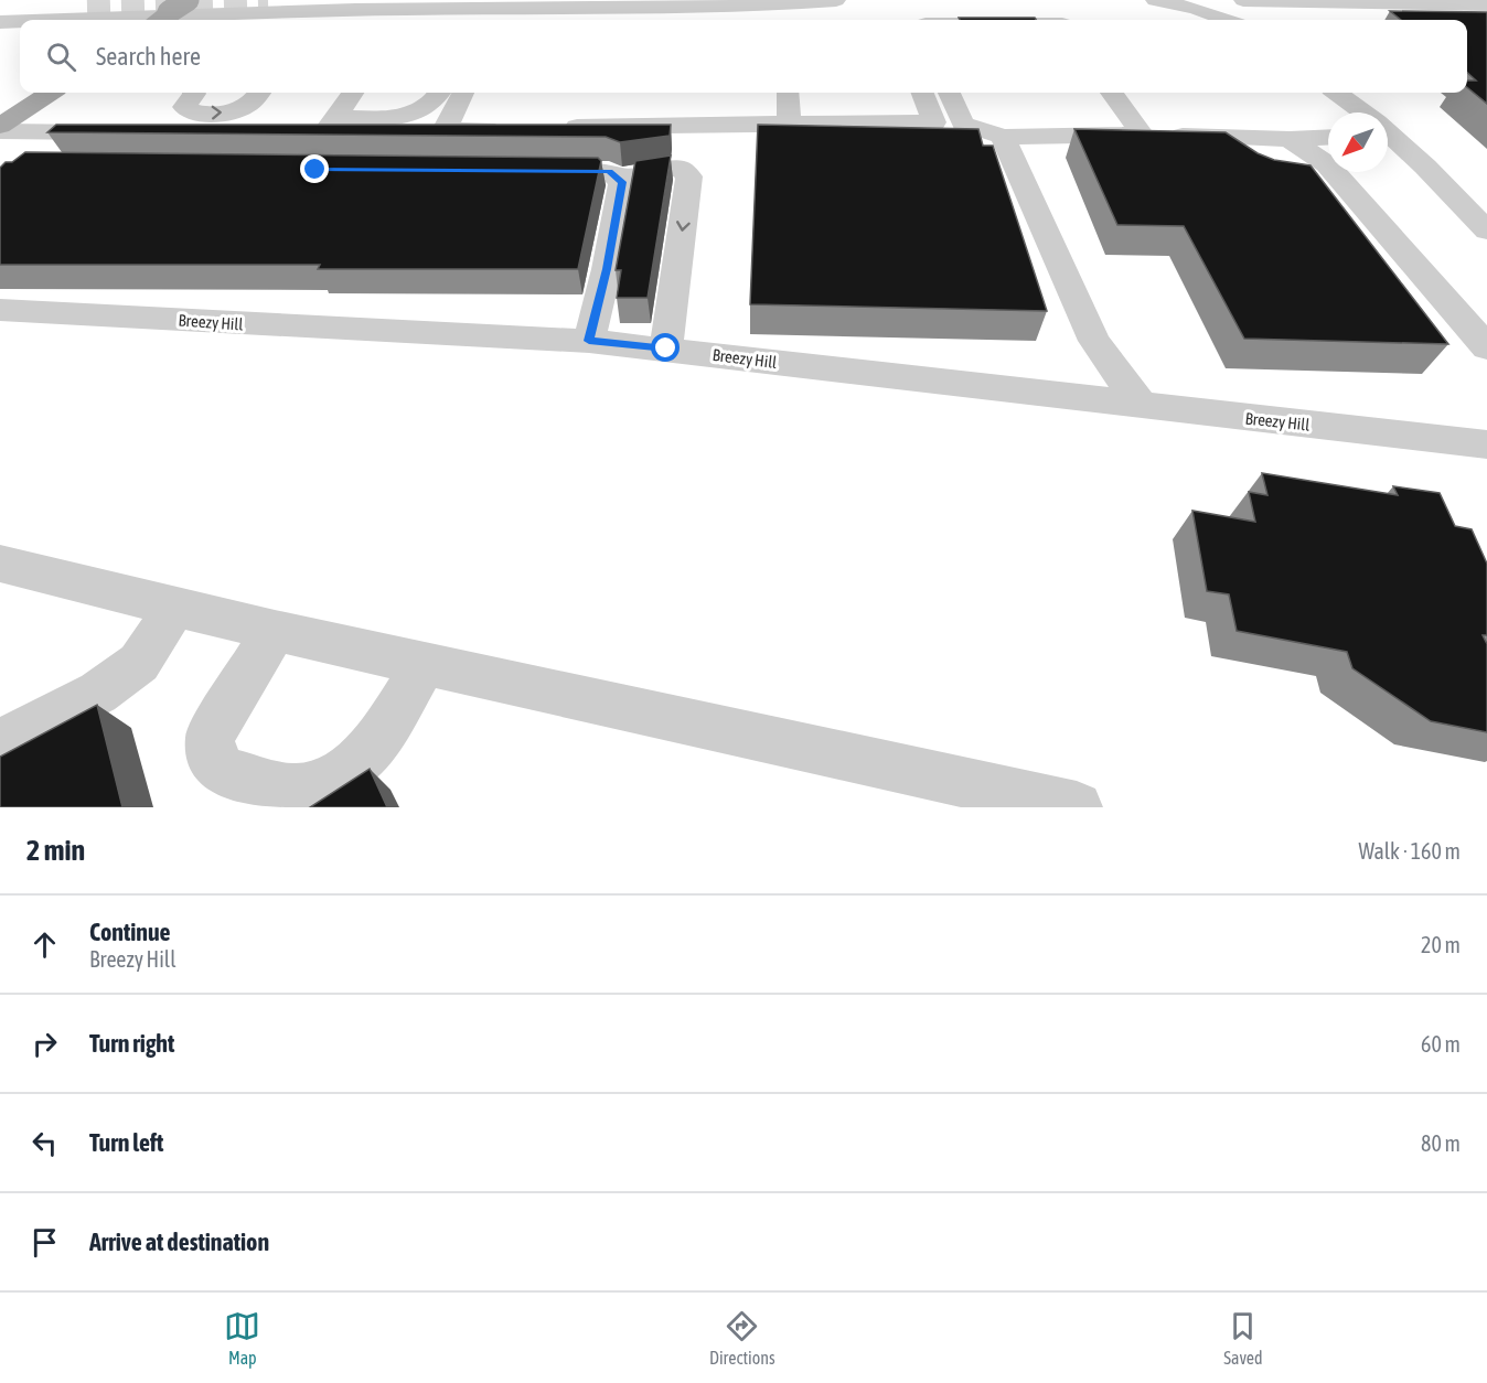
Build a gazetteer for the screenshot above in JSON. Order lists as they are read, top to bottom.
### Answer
{
  "streets": {
    "street": ["Breezy Hill"]
  },
  "north": "bottom left",
  "page": {
    "search": "Search here",
    "heading": ["2 min", "Walk · 160 m"],
    "list": [
      ["Continue", "Breezy Hill", "20 m"],
      ["Turn right", "60 m"],
      ["Turn left", "80 m"],
      "Arrive at destination"
    ],
    "nav": ["Map", "Directions", "Saved"]
  }
}
